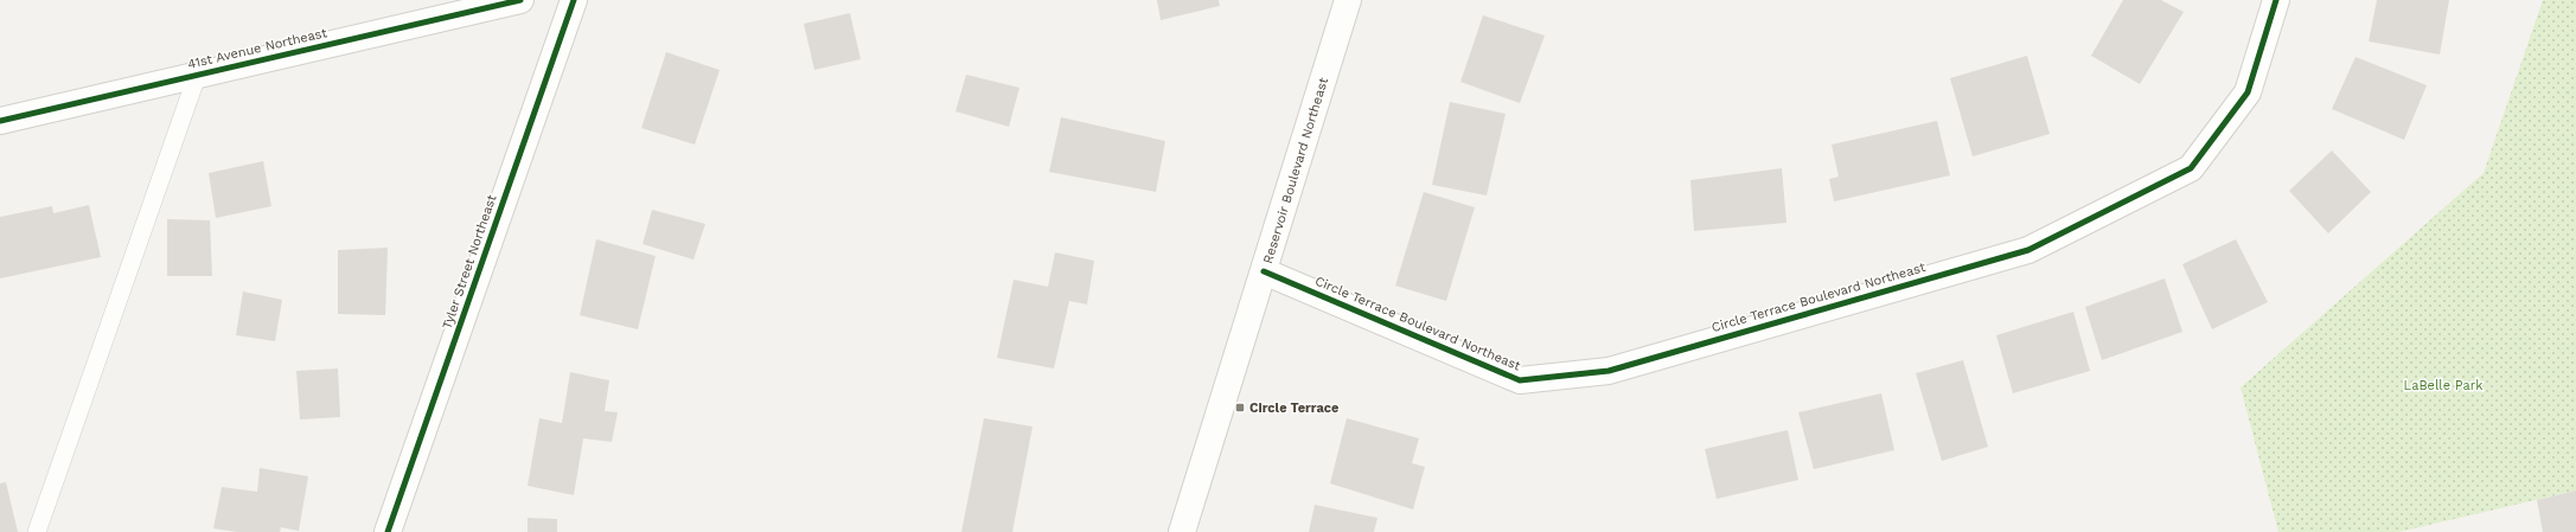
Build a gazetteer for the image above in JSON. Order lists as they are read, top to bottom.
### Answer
{
  "streets": {
    "street": [
      "41st Avenue Northeast",
      "Reservoir Boulevard Northeast",
      "Tyler Street Northeast",
      "Circle Terrace Boulevard Northeast"
    ]
  },
  "crossings": [
    ["Reservoir Boulevard Northeast", "Circle Terrace Boulevard Northeast"]
  ],
  "parks": ["LaBelle Park"],
  "places": {
    "transit": ["Circle Terrace"]
  }
}
